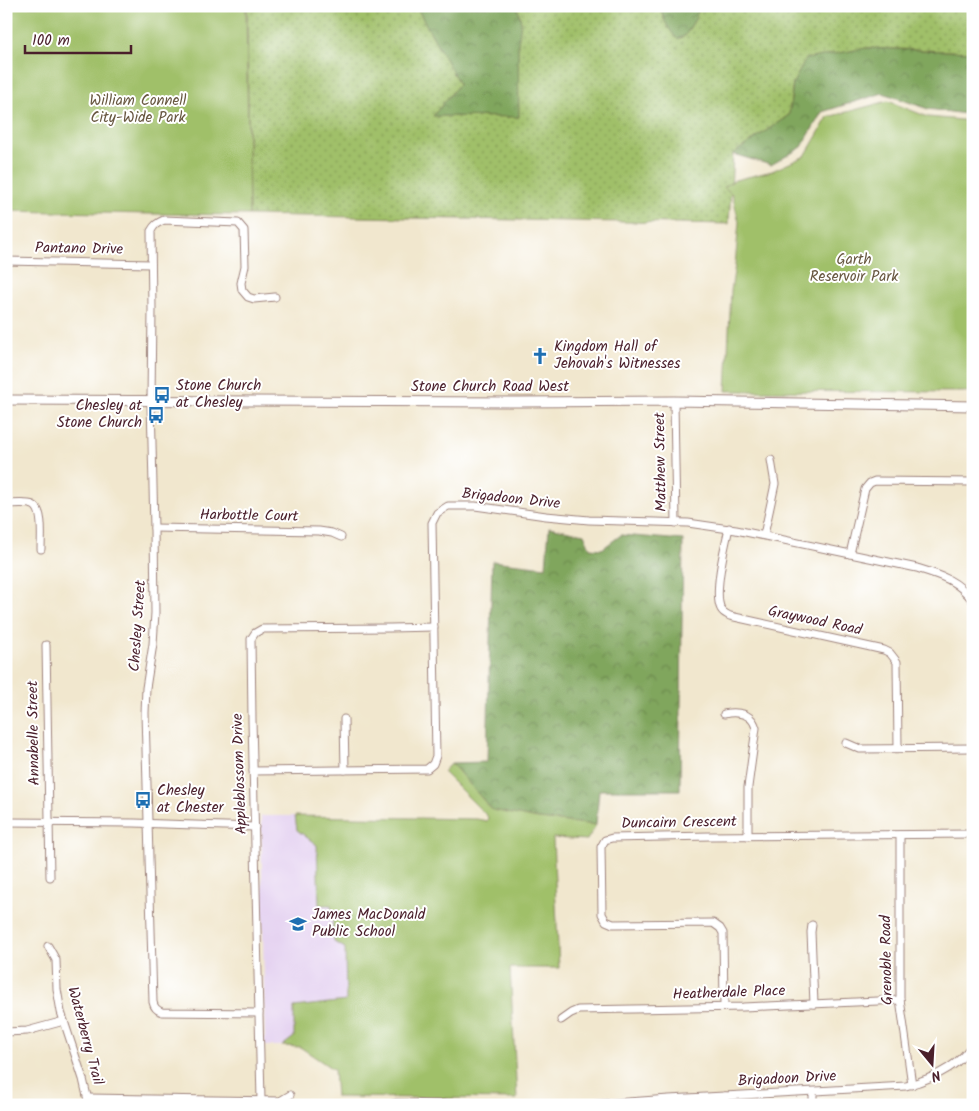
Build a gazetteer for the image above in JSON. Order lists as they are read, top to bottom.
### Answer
{
  "streets": {
    "main road": ["Stone Church Road West"],
    "street": [
      "Pantano Drive",
      "Matthew Street",
      "Brigadoon Drive",
      "Harbottle Court",
      "Graywood Road",
      "Chesley Street",
      "Annabelle Street",
      "Appleblossom Drive",
      "Duncairn Crescent",
      "Grenoble Road",
      "Heatherdale Place",
      "Waterberry Trail"
    ]
  },
  "crossings": [
    ["Pantano Drive", "Chesley Street"],
    ["Stone Church Road West", "Matthew Street"],
    ["Stone Church Road West", "Chesley Street"],
    ["Matthew Street", "Brigadoon Drive"],
    ["Brigadoon Drive", "Graywood Road"],
    ["Brigadoon Drive", "Appleblossom Drive"],
    ["Brigadoon Drive", "Grenoble Road"],
    ["Harbottle Court", "Chesley Street"],
    ["Chesley Street", "Appleblossom Drive"],
    ["Duncairn Crescent", "Grenoble Road"],
    ["Duncairn Crescent", "Heatherdale Place"],
    ["Grenoble Road", "Heatherdale Place"]
  ],
  "parks": ["William Connell City-Wide Park", "Garth Reservoir Park"],
  "places": {
    "church": ["Kingdom Hall of Jehovah's Witnesses"],
    "bus stop": ["Stone Church at Chesley", "Chesley at Stone Church", "Chesley at Chester"],
    "school or university": ["James MacDonald Public School"]
  },
  "scale_bar": "100 m",
  "north": "bottom"
}
